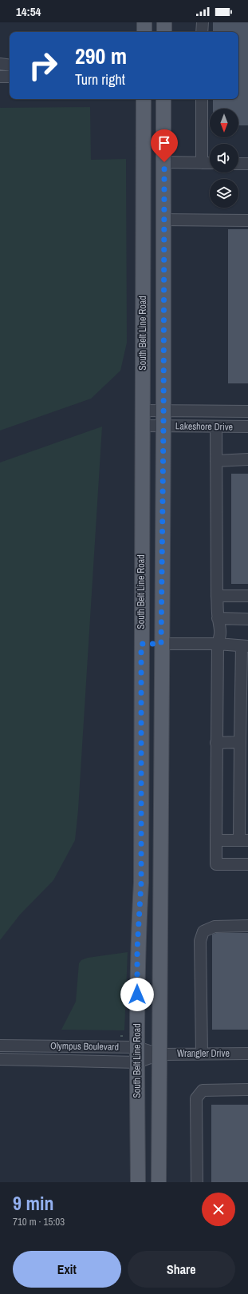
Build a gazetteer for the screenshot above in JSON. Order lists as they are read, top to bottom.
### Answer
{
  "streets": {
    "main road": ["South Belt Line Road"],
    "street": ["Lakeshore Drive", "Olympus Boulevard", "Wrangler Drive"]
  },
  "crossings": [
    ["South Belt Line Road", "Lakeshore Drive"],
    ["South Belt Line Road", "Olympus Boulevard"],
    ["Olympus Boulevard", "Wrangler Drive"]
  ],
  "north": "bottom",
  "page": {
    "status": "14:54",
    "turn": ["290 m", "Turn right"],
    "heading": ["9 min", "710 m · 15:03"],
    "buttons": ["Exit", "Share"]
  }
}
